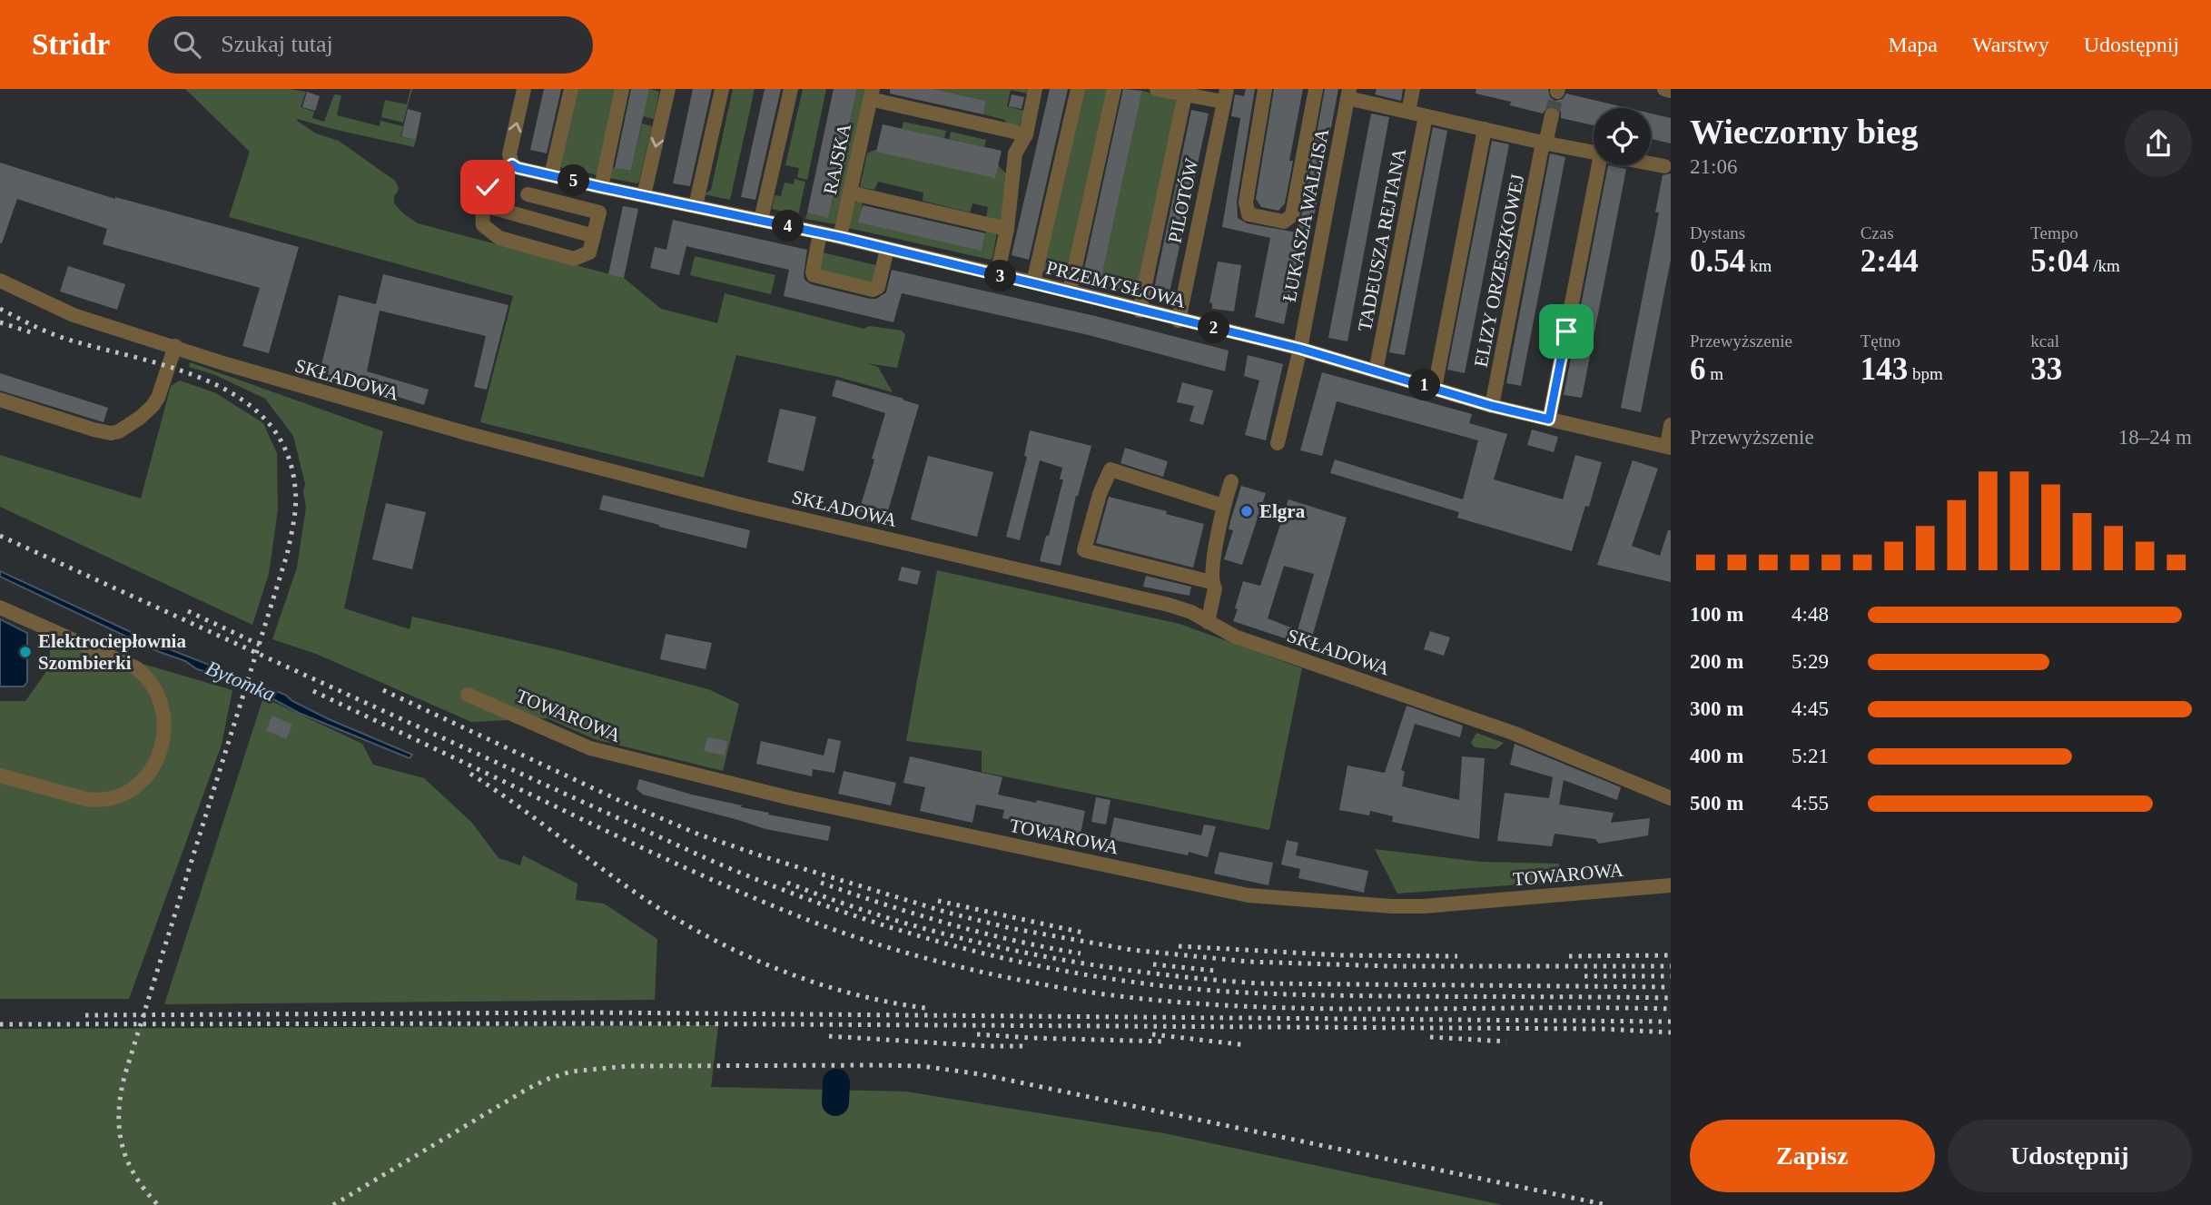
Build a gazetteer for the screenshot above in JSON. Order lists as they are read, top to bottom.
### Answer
{
  "streets": {
    "street": [
      "RAJSKA",
      "PILOTÓW",
      "ŁUKASZA WALLISA",
      "TADEUSZA REJTANA",
      "ELIZY ORZESZKOWEJ",
      "PRZEMYSŁOWA",
      "SKŁADOWA",
      "TOWAROWA"
    ]
  },
  "crossings": [
    ["RAJSKA", "PRZEMYSŁOWA"],
    ["PILOTÓW", "PRZEMYSŁOWA"],
    ["ŁUKASZA WALLISA", "PRZEMYSŁOWA"],
    ["TADEUSZA REJTANA", "PRZEMYSŁOWA"],
    ["ELIZY ORZESZKOWEJ", "PRZEMYSŁOWA"]
  ],
  "water": ["Bytomka"],
  "places": ["Elgra", "Elektrociepłownia Szombierki"],
  "page": {
    "header": "Stridr",
    "search": "Szukaj tutaj",
    "nav": ["Mapa", "Warstwy", "Udostępnij"],
    "heading": ["Wieczorny bieg", "21:06"],
    "pins": [
      "5",
      "4",
      "3",
      "2",
      "1"
    ],
    "stats": [
      ["Dystans", "0.54 km"],
      ["Czas", "2:44"],
      ["Tempo", "5:04 /km"],
      ["Przewyższenie", "6 m"],
      ["Tętno", "143 bpm"],
      ["kcal", "33"]
    ],
    "chart": ["Przewyższenie", "18–24 m"],
    "list": [
      {
        "name": "100 m",
        "note": "4:48"
      },
      {
        "name": "200 m",
        "note": "5:29"
      },
      {
        "name": "300 m",
        "note": "4:45"
      },
      {
        "name": "400 m",
        "note": "5:21"
      },
      {
        "name": "500 m",
        "note": "4:55"
      }
    ],
    "buttons": ["Zapisz", "Udostępnij"]
  }
}
